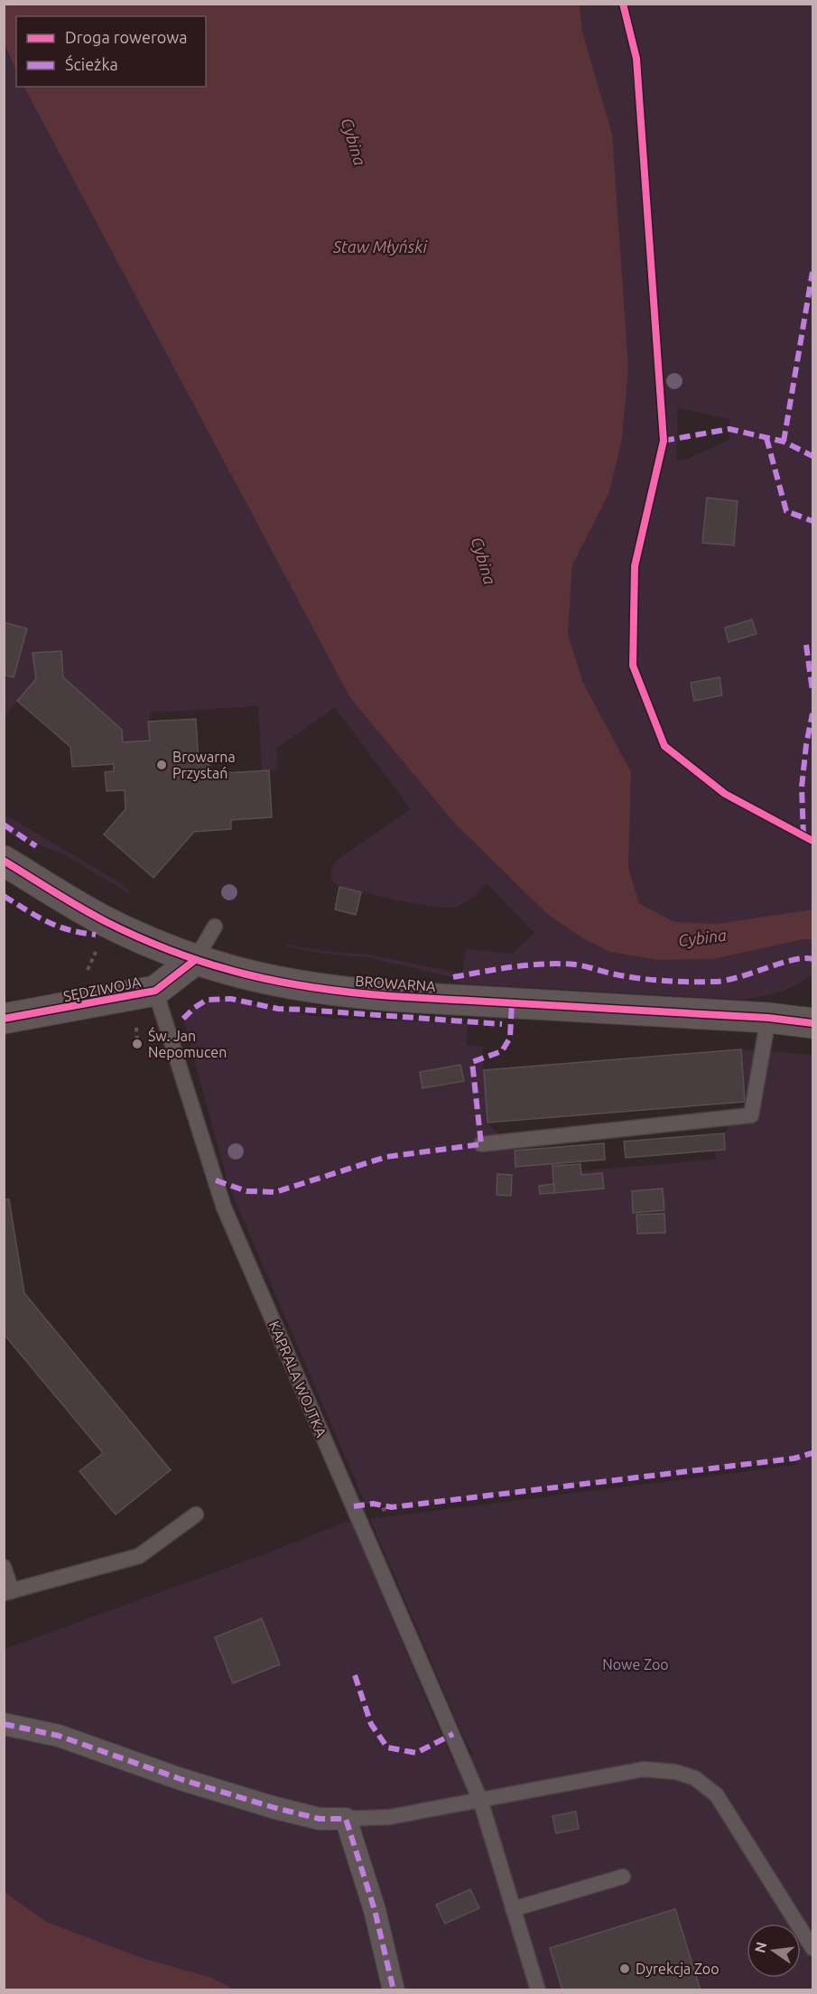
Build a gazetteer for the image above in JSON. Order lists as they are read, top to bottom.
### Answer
{
  "streets": {
    "street": ["BROWARNA", "SĘDZIWOJA"],
    "lane": ["KAPRALA WOJTKA"]
  },
  "crossings": [
    ["BROWARNA", "SĘDZIWOJA"],
    ["SĘDZIWOJA", "KAPRALA WOJTKA"]
  ],
  "water": ["Cybina", "Staw Młyński"],
  "parks": ["Nowe Zoo"],
  "places": ["Browarna Przystań", "Św. Jan Nepomucen", "Dyrekcja Zoo"],
  "legend": ["Droga rowerowa", "Ścieżka"],
  "north": "left"
}
